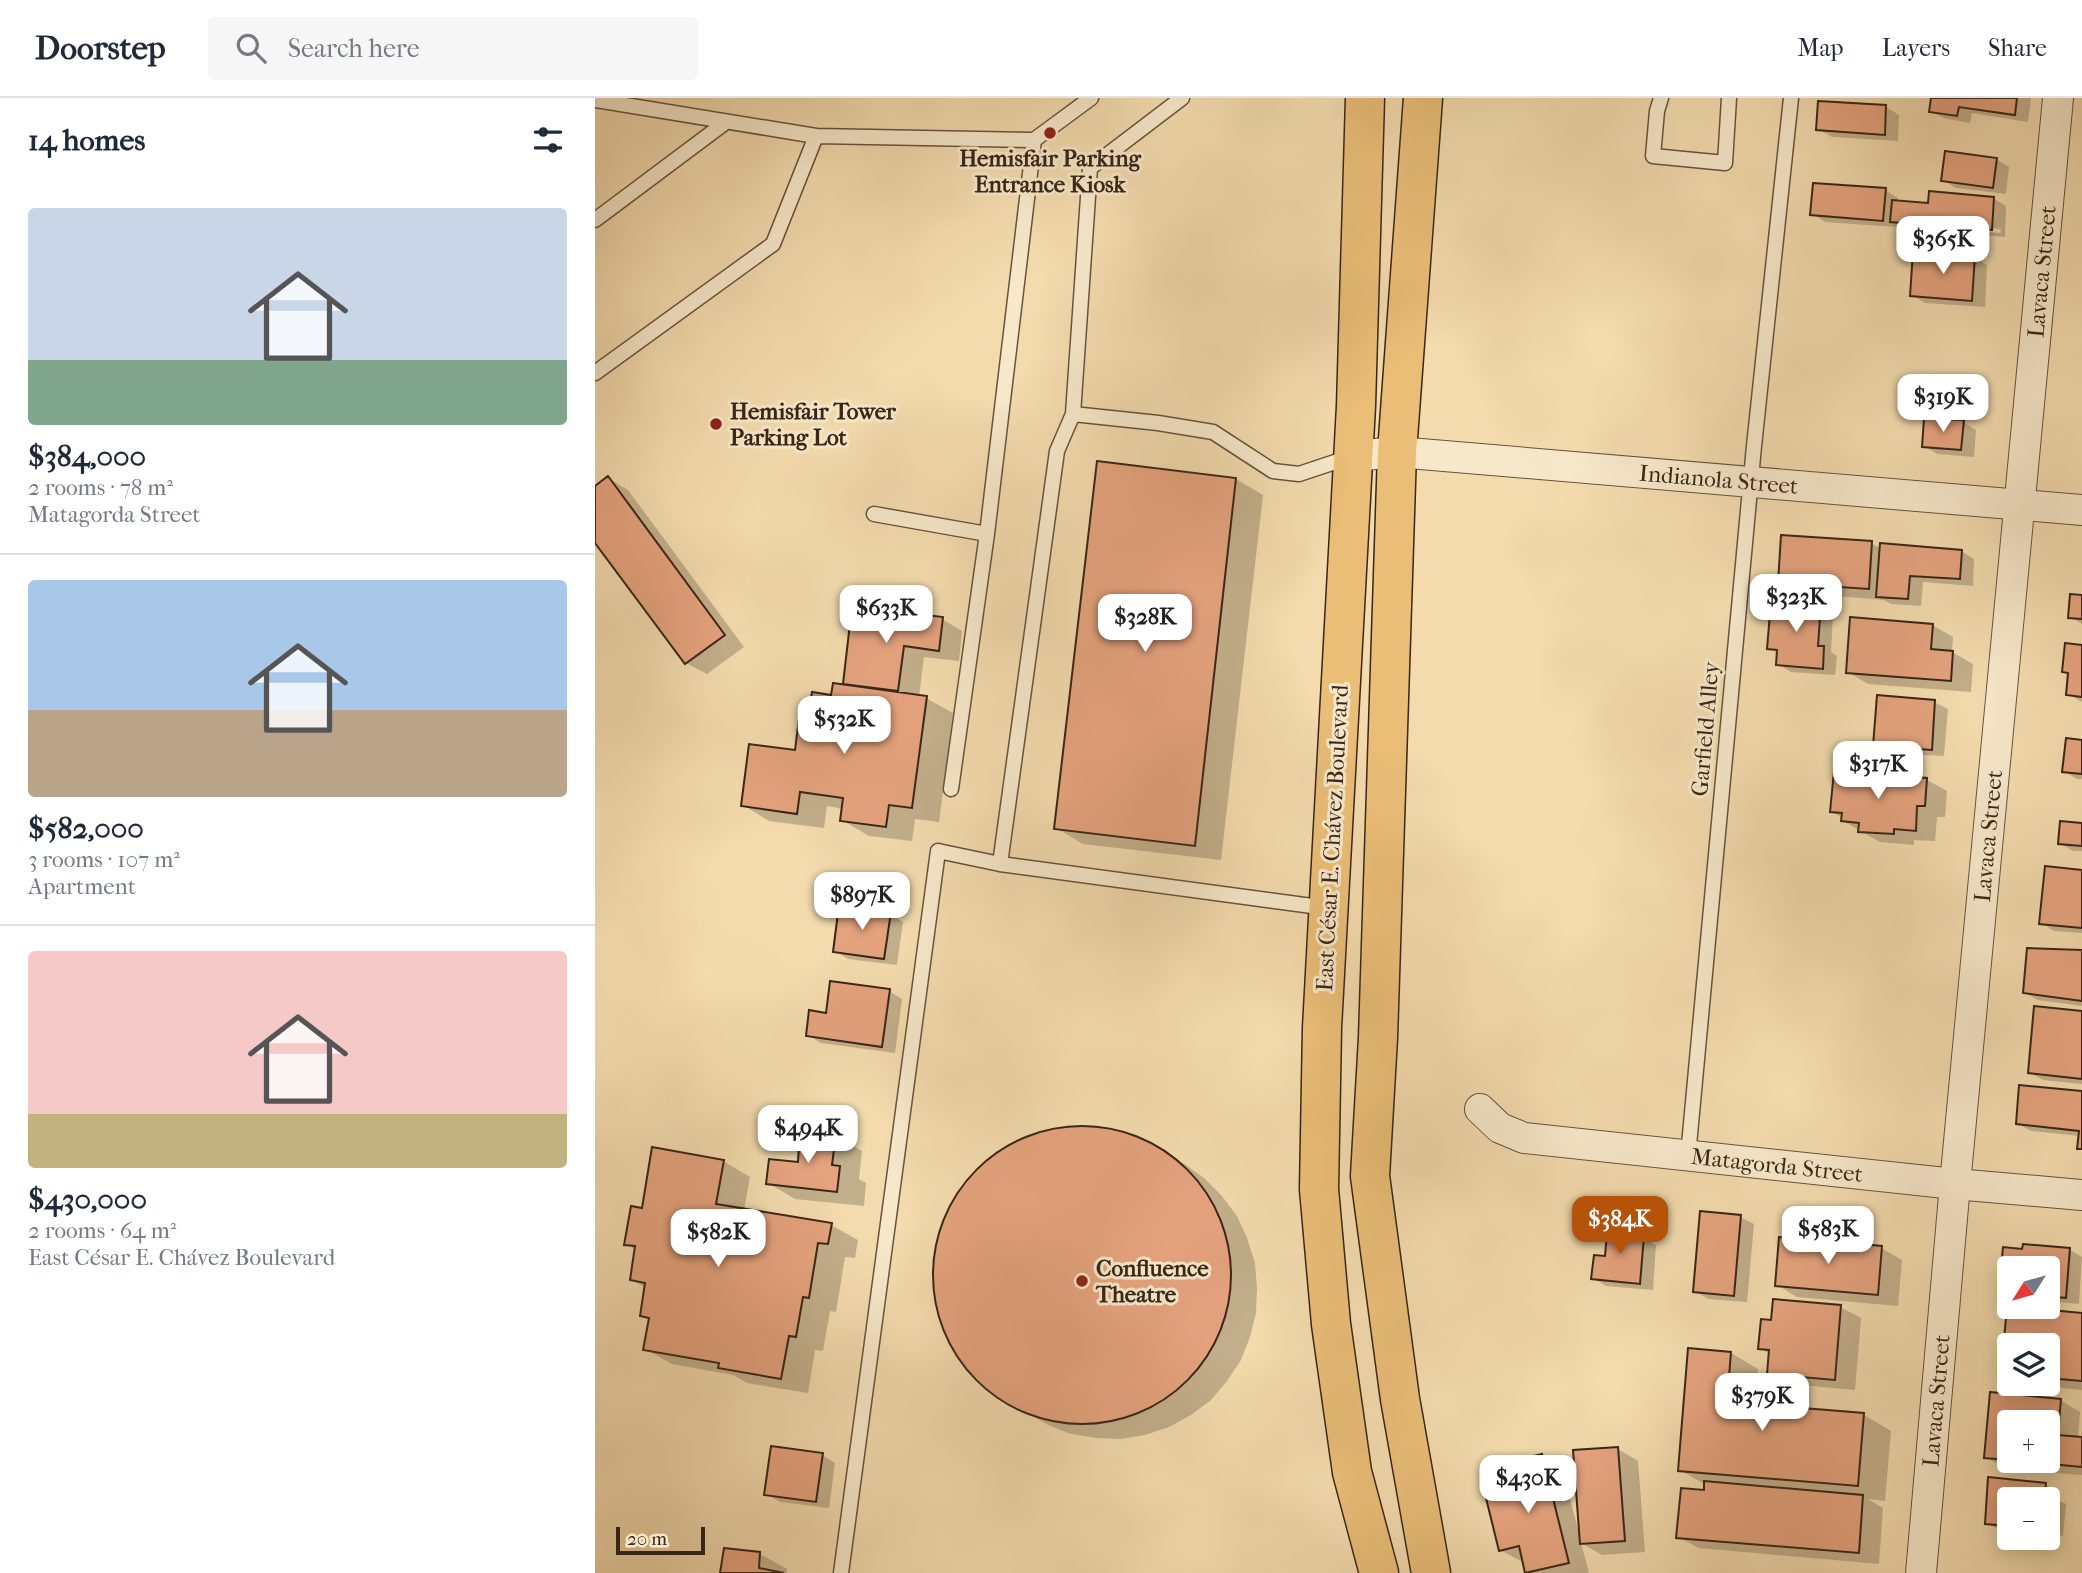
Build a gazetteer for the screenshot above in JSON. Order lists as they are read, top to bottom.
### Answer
{
  "streets": {
    "main road": ["East César E. Chávez Boulevard"],
    "street": ["Lavaca Street", "Indianola Street", "Matagorda Street"],
    "lane": ["Garfield Alley"]
  },
  "crossings": [
    ["Lavaca Street", "Indianola Street"],
    ["Lavaca Street", "Matagorda Street"],
    ["Indianola Street", "Garfield Alley"],
    ["Indianola Street", "East César E. Chávez Boulevard"],
    ["Garfield Alley", "Matagorda Street"]
  ],
  "places": ["Hemisfair Parking Entrance Kiosk", "Hemisfair Tower Parking Lot", "Confluence Theatre"],
  "scale_bar": "20 m",
  "north": "bottom left",
  "page": {
    "header": "Doorstep",
    "search": "Search here",
    "nav": ["Map", "Layers", "Share"],
    "heading": "14 homes",
    "list": [
      {
        "name": "$384,000",
        "note": "2 rooms · 78 m² · Matagorda Street"
      },
      {
        "name": "$582,000",
        "note": "3 rooms · 107 m² · Apartment"
      },
      {
        "name": "$430,000",
        "note": "2 rooms · 64 m² · East César E. Chávez Boulevard"
      }
    ],
    "price": [
      "$365K",
      "$319K",
      "$323K",
      "$633K",
      "$328K",
      "$532K",
      "$317K",
      "$897K",
      "$494K",
      "$384K",
      "$583K",
      "$582K",
      "$379K",
      "$430K"
    ],
    "map_buttons": ["+", "−"],
    "scale": "20 m"
  }
}
